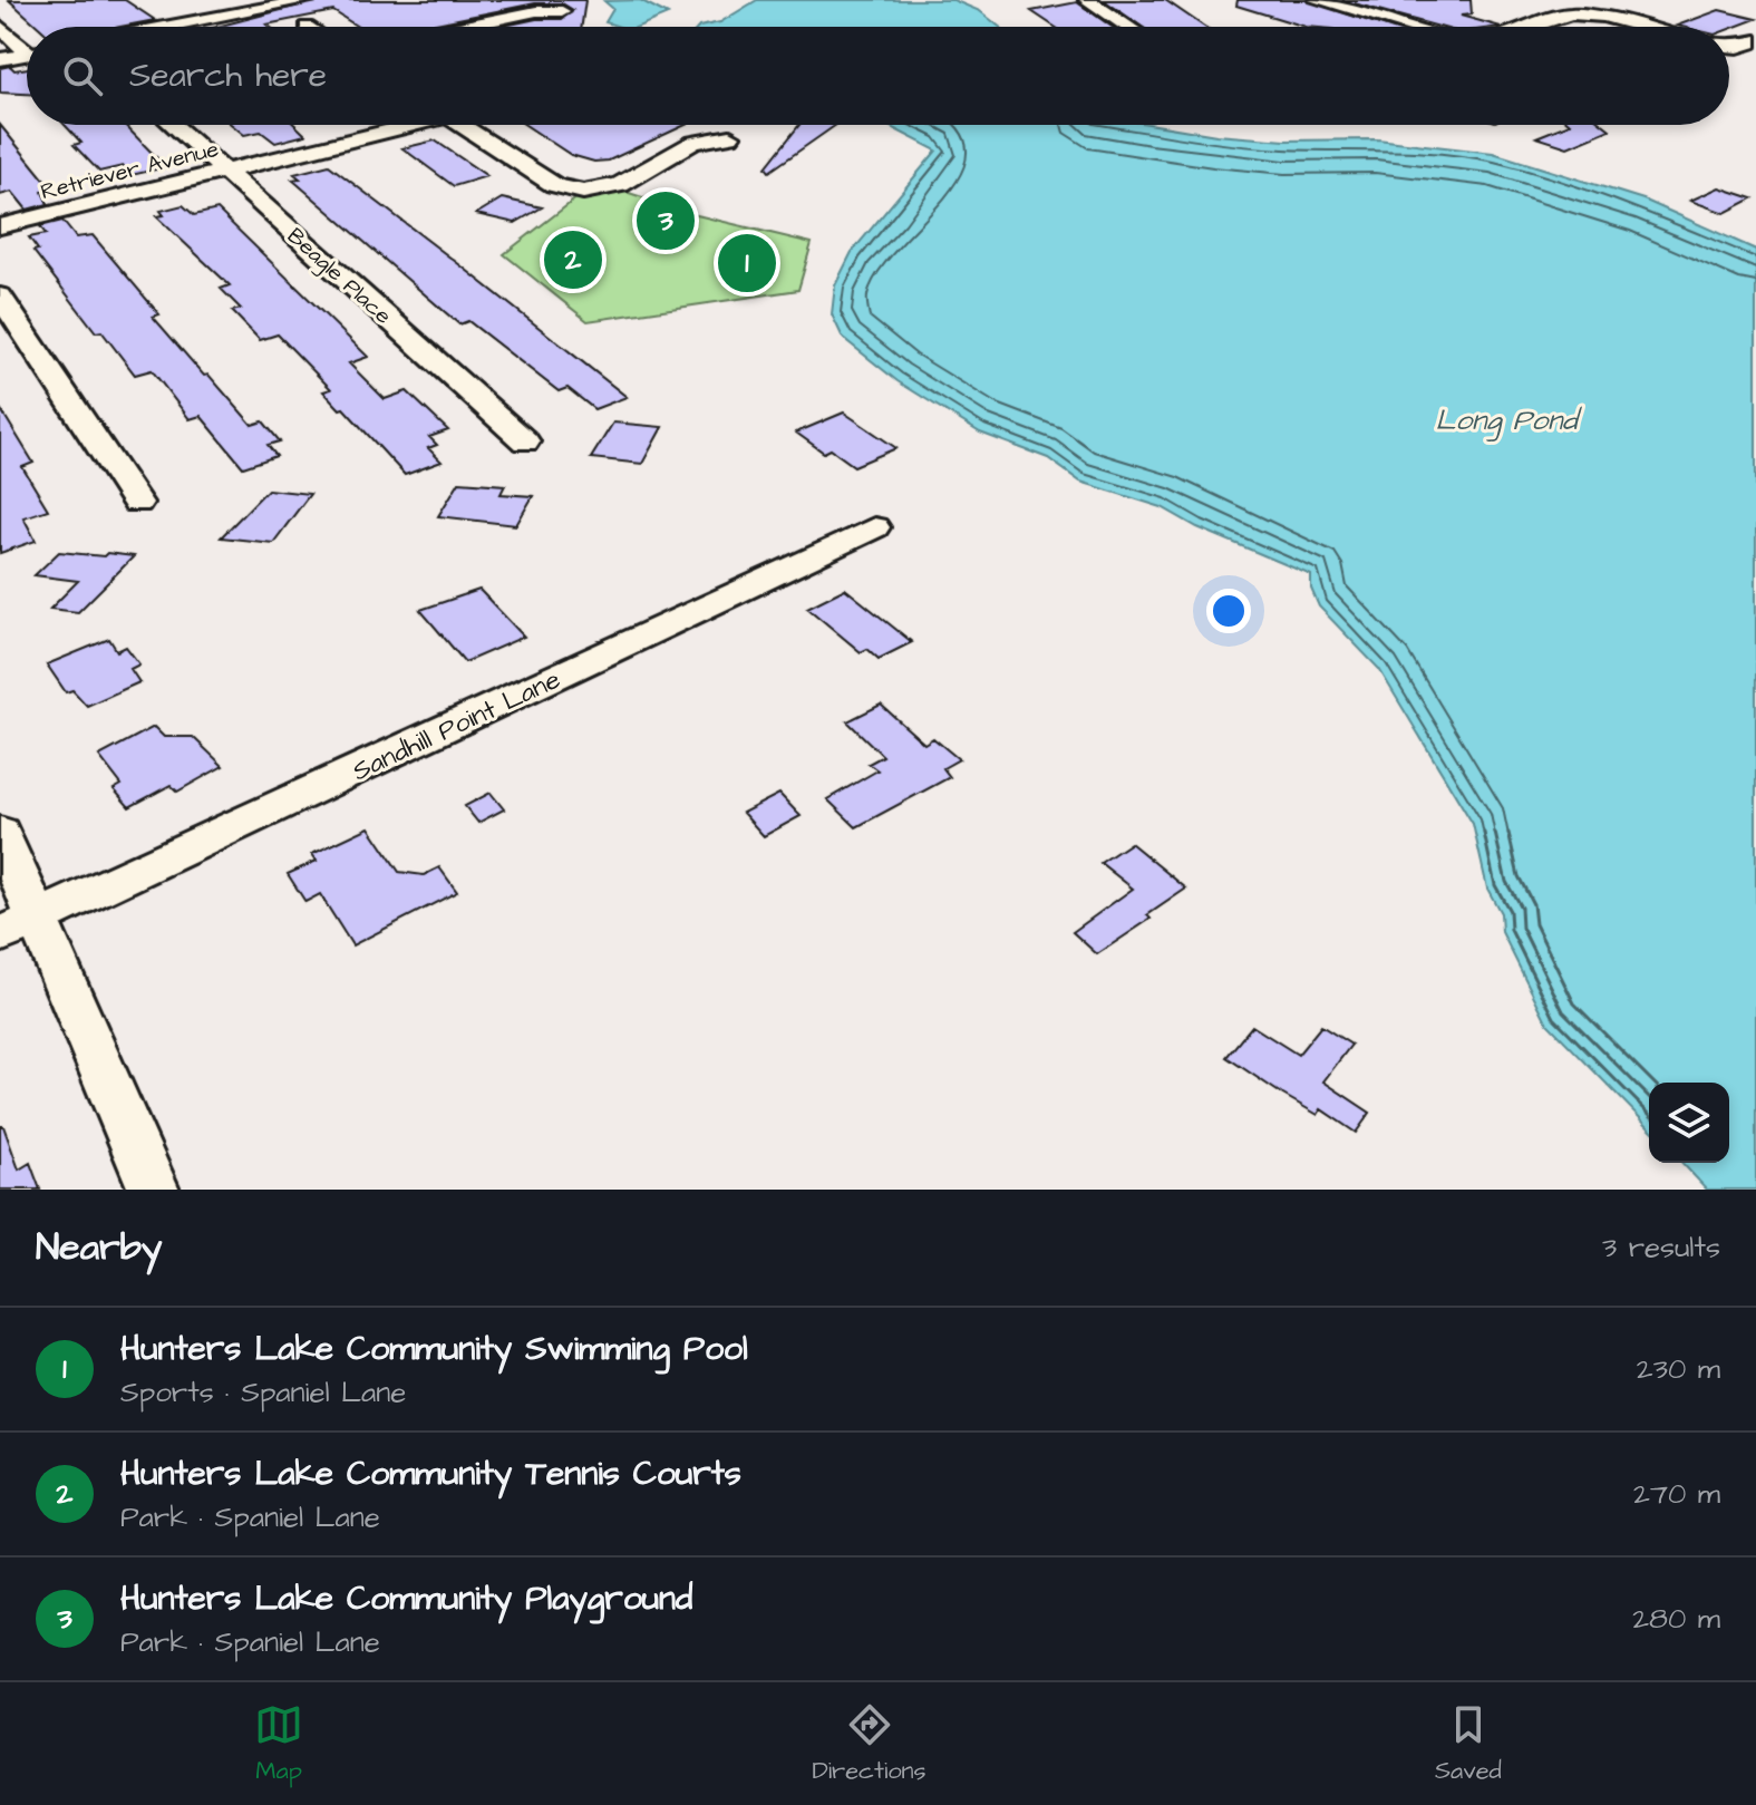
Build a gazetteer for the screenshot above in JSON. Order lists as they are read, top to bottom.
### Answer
{
  "streets": {
    "street": ["Retriever Avenue", "Beagle Place", "Sandhill Point Lane"]
  },
  "crossings": [
    ["Retriever Avenue", "Beagle Place"]
  ],
  "water": ["Long Pond"],
  "page": {
    "search": "Search here",
    "pins": ["3", "2", "1"],
    "heading": ["Nearby", "3 results"],
    "list": [
      {
        "mark": "1",
        "name": "Hunters Lake Community Swimming Pool",
        "note": "Sports · Spaniel Lane",
        "value": "230 m"
      },
      {
        "mark": "2",
        "name": "Hunters Lake Community Tennis Courts",
        "note": "Park · Spaniel Lane",
        "value": "270 m"
      },
      {
        "mark": "3",
        "name": "Hunters Lake Community Playground",
        "note": "Park · Spaniel Lane",
        "value": "280 m"
      }
    ],
    "nav": ["Map", "Directions", "Saved"]
  }
}
